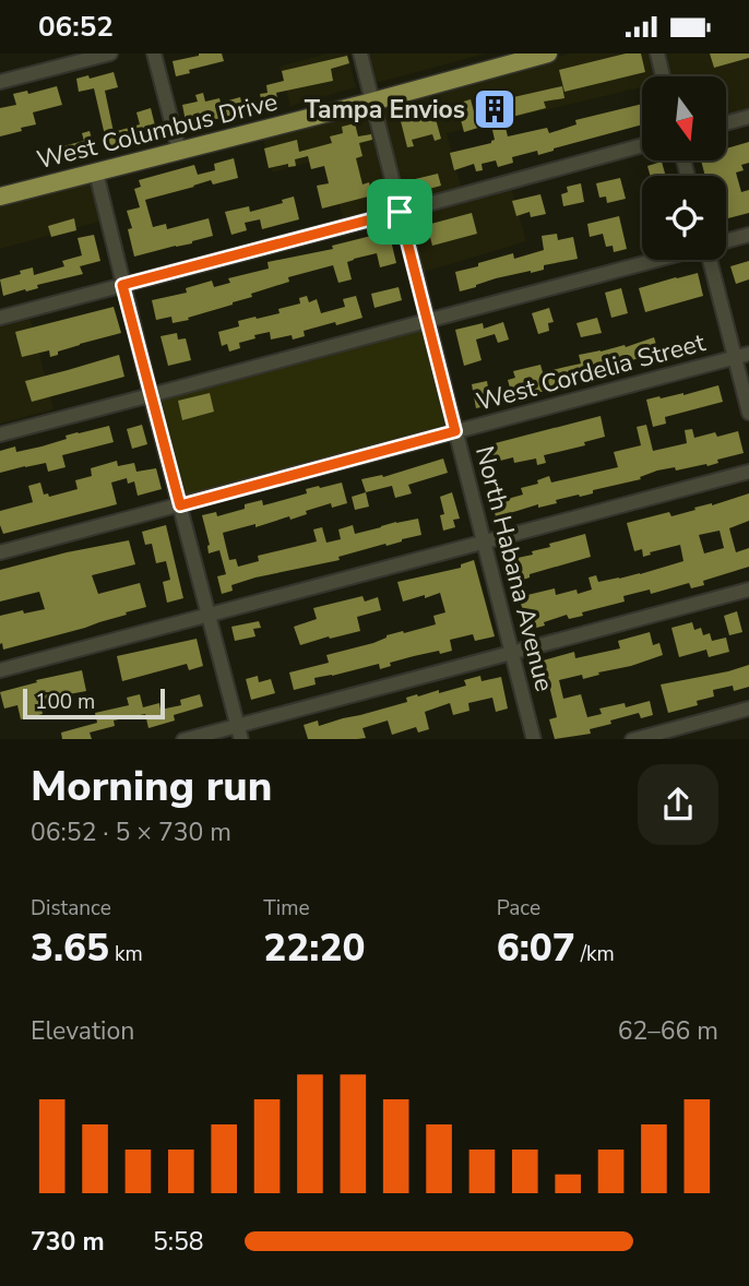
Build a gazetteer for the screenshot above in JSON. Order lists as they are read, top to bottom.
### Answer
{
  "streets": {
    "main road": ["West Columbus Drive"],
    "street": ["West Cordelia Street", "North Habana Avenue"]
  },
  "crossings": [
    ["West Columbus Drive", "North Habana Avenue"],
    ["West Cordelia Street", "North Habana Avenue"]
  ],
  "places": {
    "building": ["Tampa Envios"]
  },
  "scale_bar": "100 m",
  "north": "bottom",
  "page": {
    "status": "06:52",
    "scale": "100 m",
    "heading": ["Morning run", "06:52 · 5 × 730 m"],
    "stats": [
      ["Distance", "3.65 km"],
      ["Time", "22:20"],
      ["Pace", "6:07 /km"]
    ],
    "chart": ["Elevation", "62–66 m"],
    "list": [
      {
        "name": "730 m",
        "note": "5:58"
      }
    ]
  }
}
